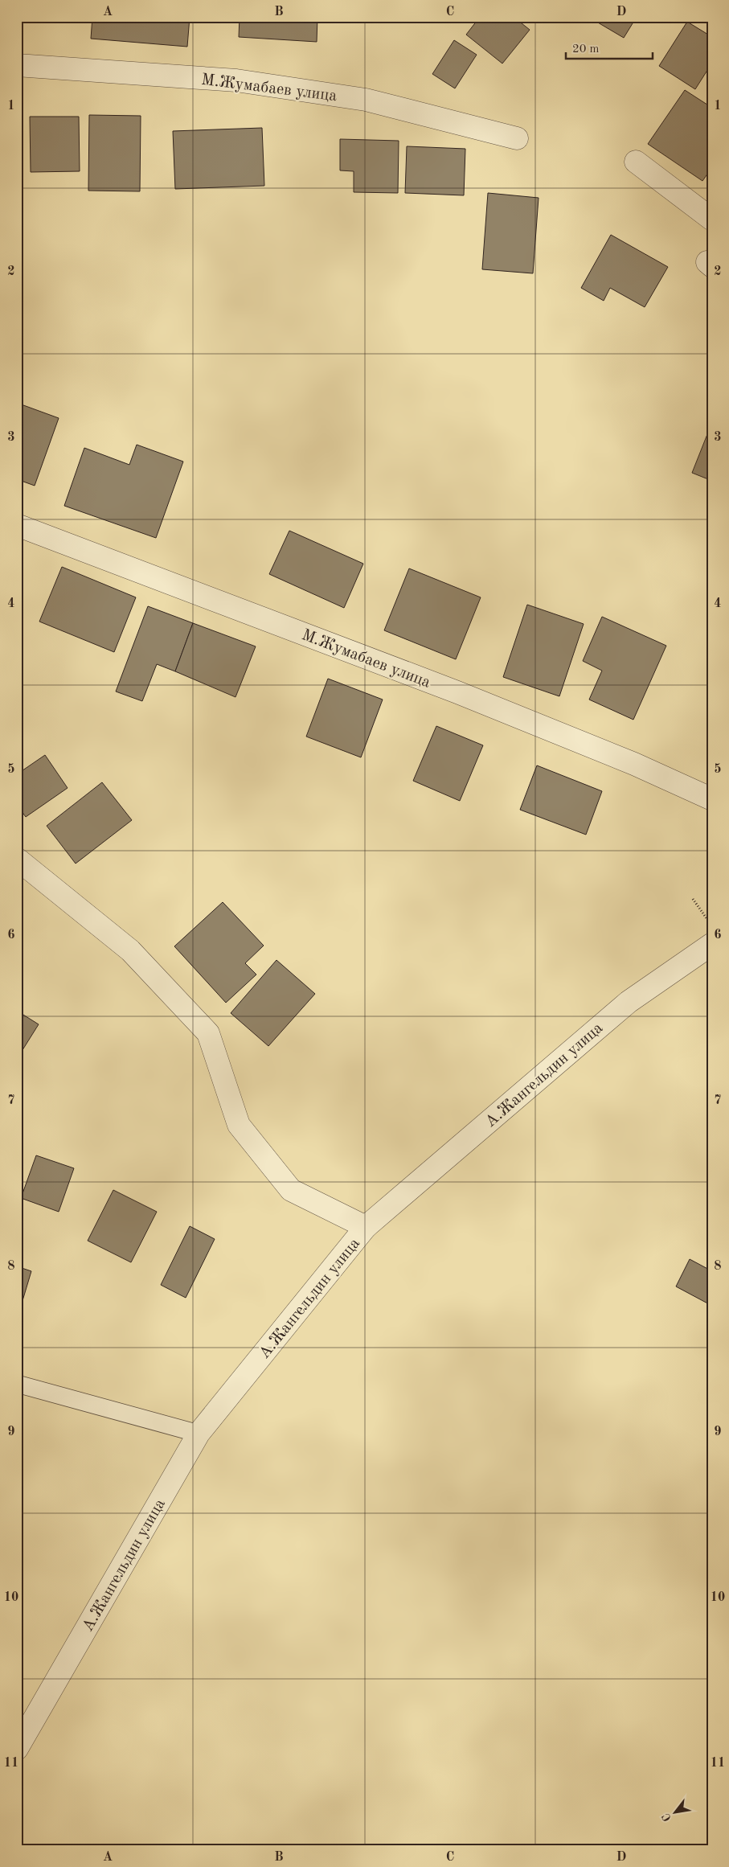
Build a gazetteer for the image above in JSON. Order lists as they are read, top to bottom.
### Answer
{
  "streets": {
    "street": ["М.Жумабаев улица", "А.Жангельдин улица"]
  },
  "scale_bar": "20 m",
  "north": "bottom left",
  "grid": {
    "columns": [
      "A",
      "B",
      "C",
      "D"
    ],
    "rows": [
      "1",
      "2",
      "3",
      "4",
      "5",
      "6",
      "7",
      "8",
      "9",
      "10",
      "11"
    ]
  }
}
